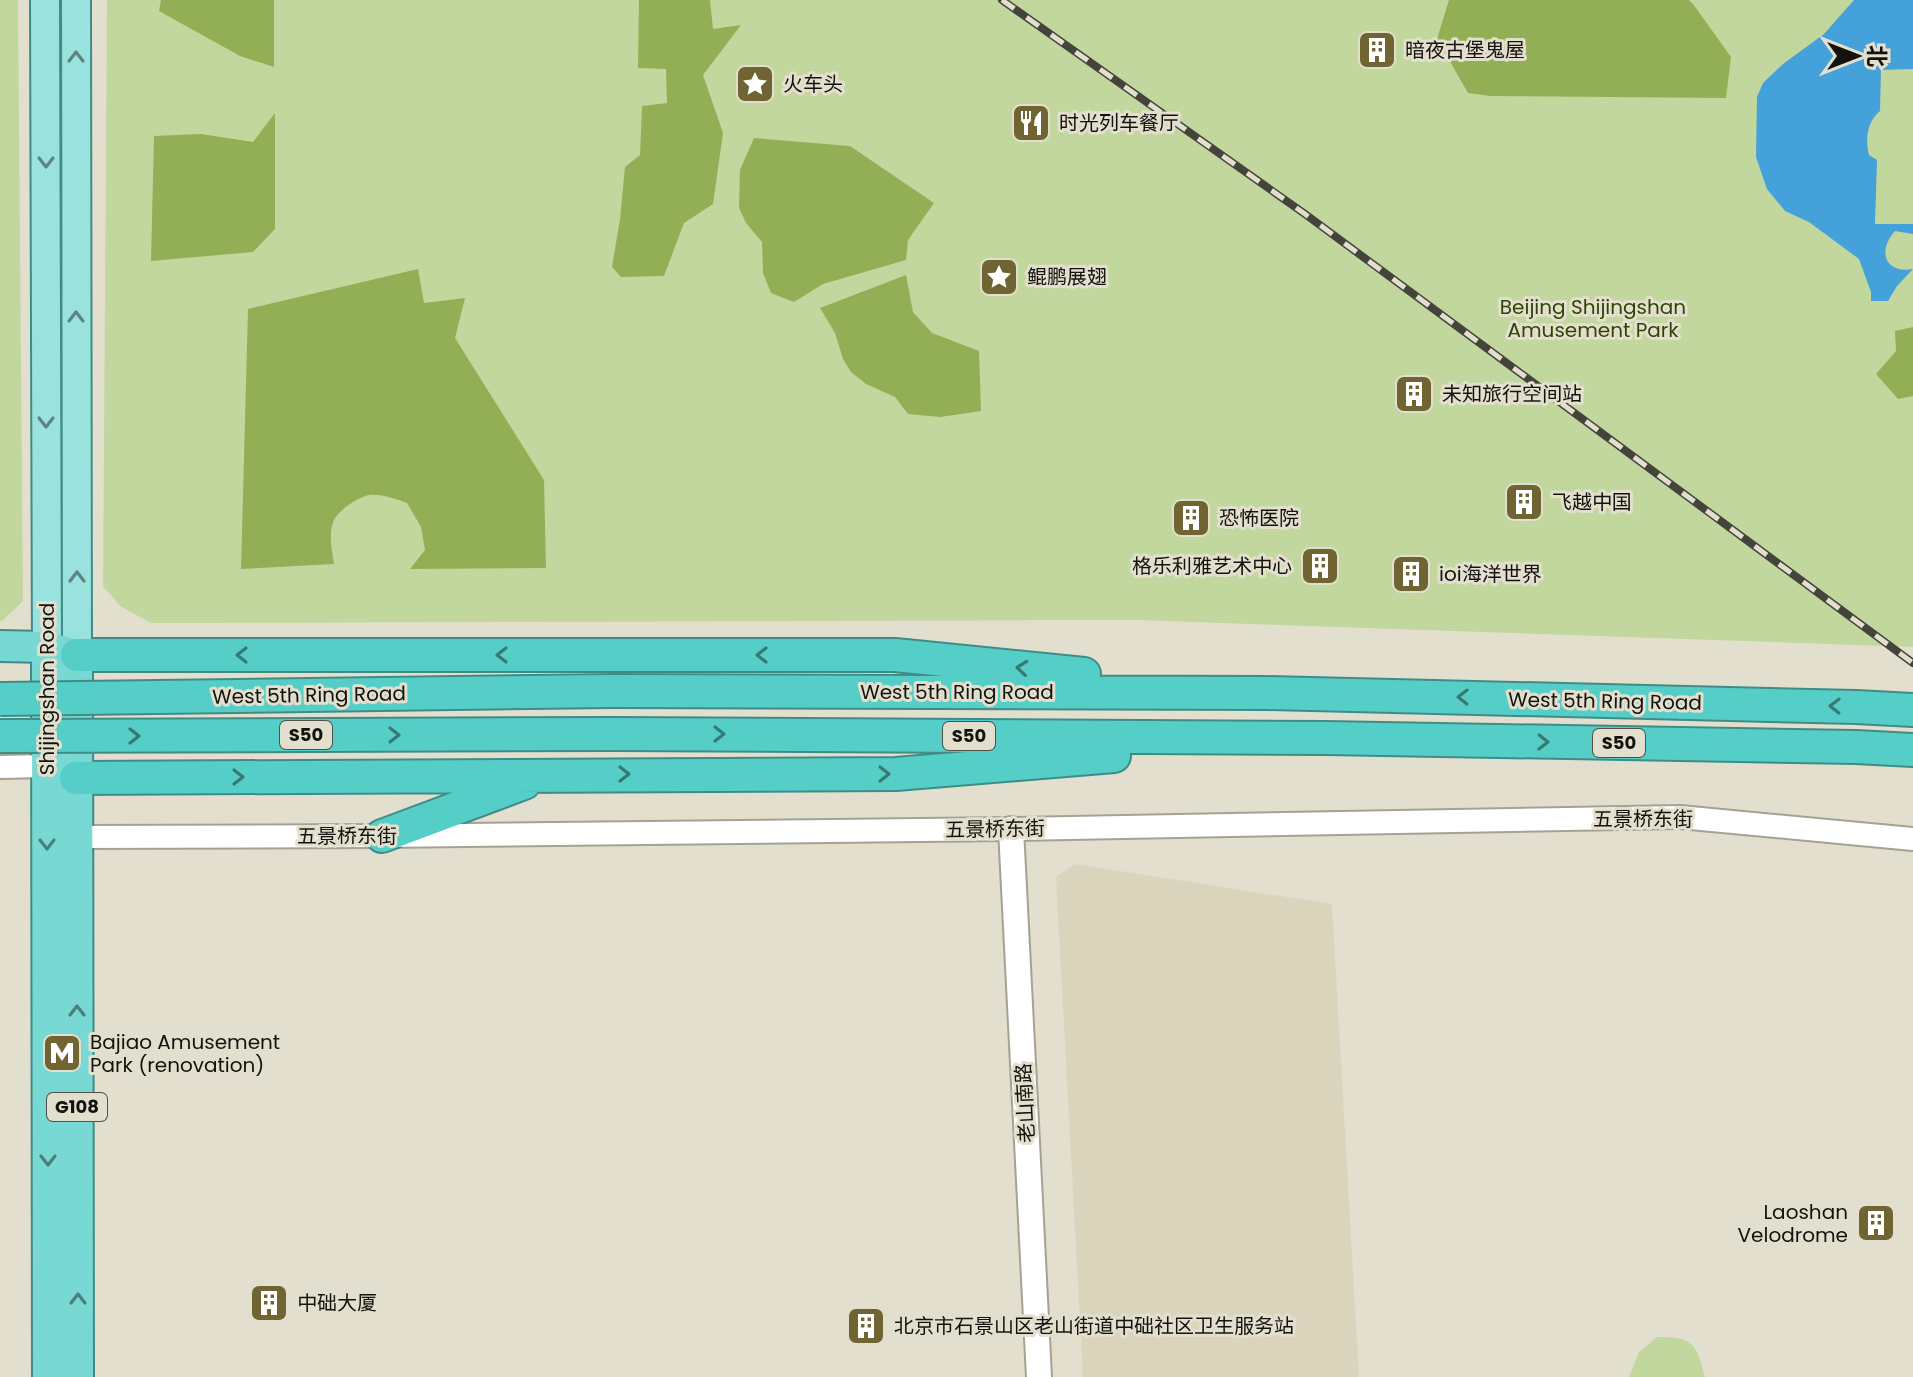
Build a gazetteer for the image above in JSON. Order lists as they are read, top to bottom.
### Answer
{
  "streets": {
    "highway": [
      "Shijingshan Road",
      "West 5th Ring Road",
      "S50",
      "G108"
    ],
    "main road": ["老山南路"],
    "street": ["五景桥东街"]
  },
  "crossings": [
    ["Shijingshan Road", "五景桥东街"],
    ["五景桥东街", "老山南路"]
  ],
  "parks": ["Beijing Shijingshan Amusement Park"],
  "places": {
    "building": [
      "暗夜古堡鬼屋",
      "未知旅行空间站",
      "飞越中国",
      "恐怖医院",
      "格乐利雅艺术中心",
      "ioi海洋世界",
      "Laoshan Velodrome",
      "中础大厦",
      "北京市石景山区老山街道中础社区卫生服务站"
    ],
    "place": ["火车头", "鲲鹏展翅"],
    "restaurant": ["时光列车餐厅"],
    "metro station": ["Bajiao Amusement Park (renovation)"]
  },
  "north": "right"
}
